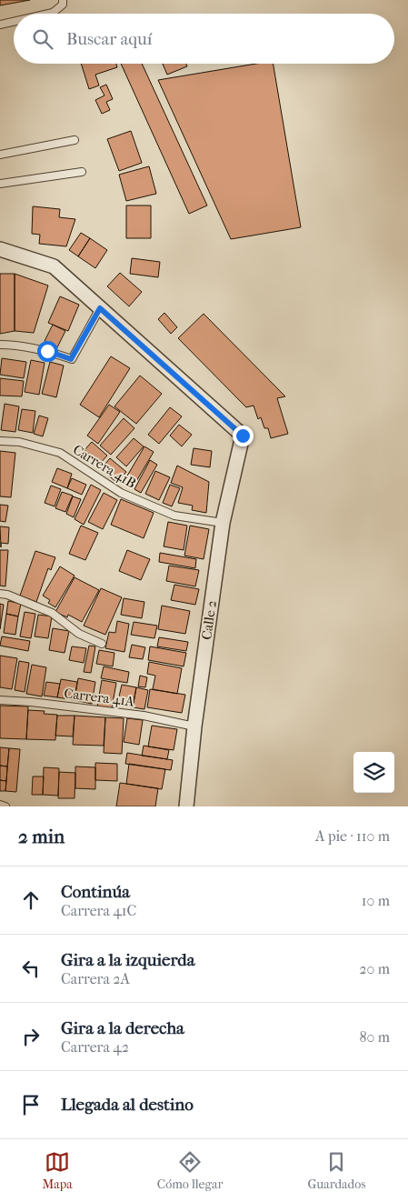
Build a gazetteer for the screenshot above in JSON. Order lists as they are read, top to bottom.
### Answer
{
  "streets": {
    "street": ["Calle 2"],
    "lane": ["Carrera 41B", "Carrera 41A"]
  },
  "crossings": [
    ["Carrera 41B", "Calle 2"],
    ["Calle 2", "Carrera 41A"]
  ],
  "page": {
    "search": "Buscar aquí",
    "heading": ["2 min", "A pie · 110 m"],
    "list": [
      ["Continúa", "Carrera 41C", "10 m"],
      ["Gira a la izquierda", "Carrera 2A", "20 m"],
      ["Gira a la derecha", "Carrera 42", "80 m"],
      "Llegada al destino"
    ],
    "nav": ["Mapa", "Cómo llegar", "Guardados"]
  }
}
